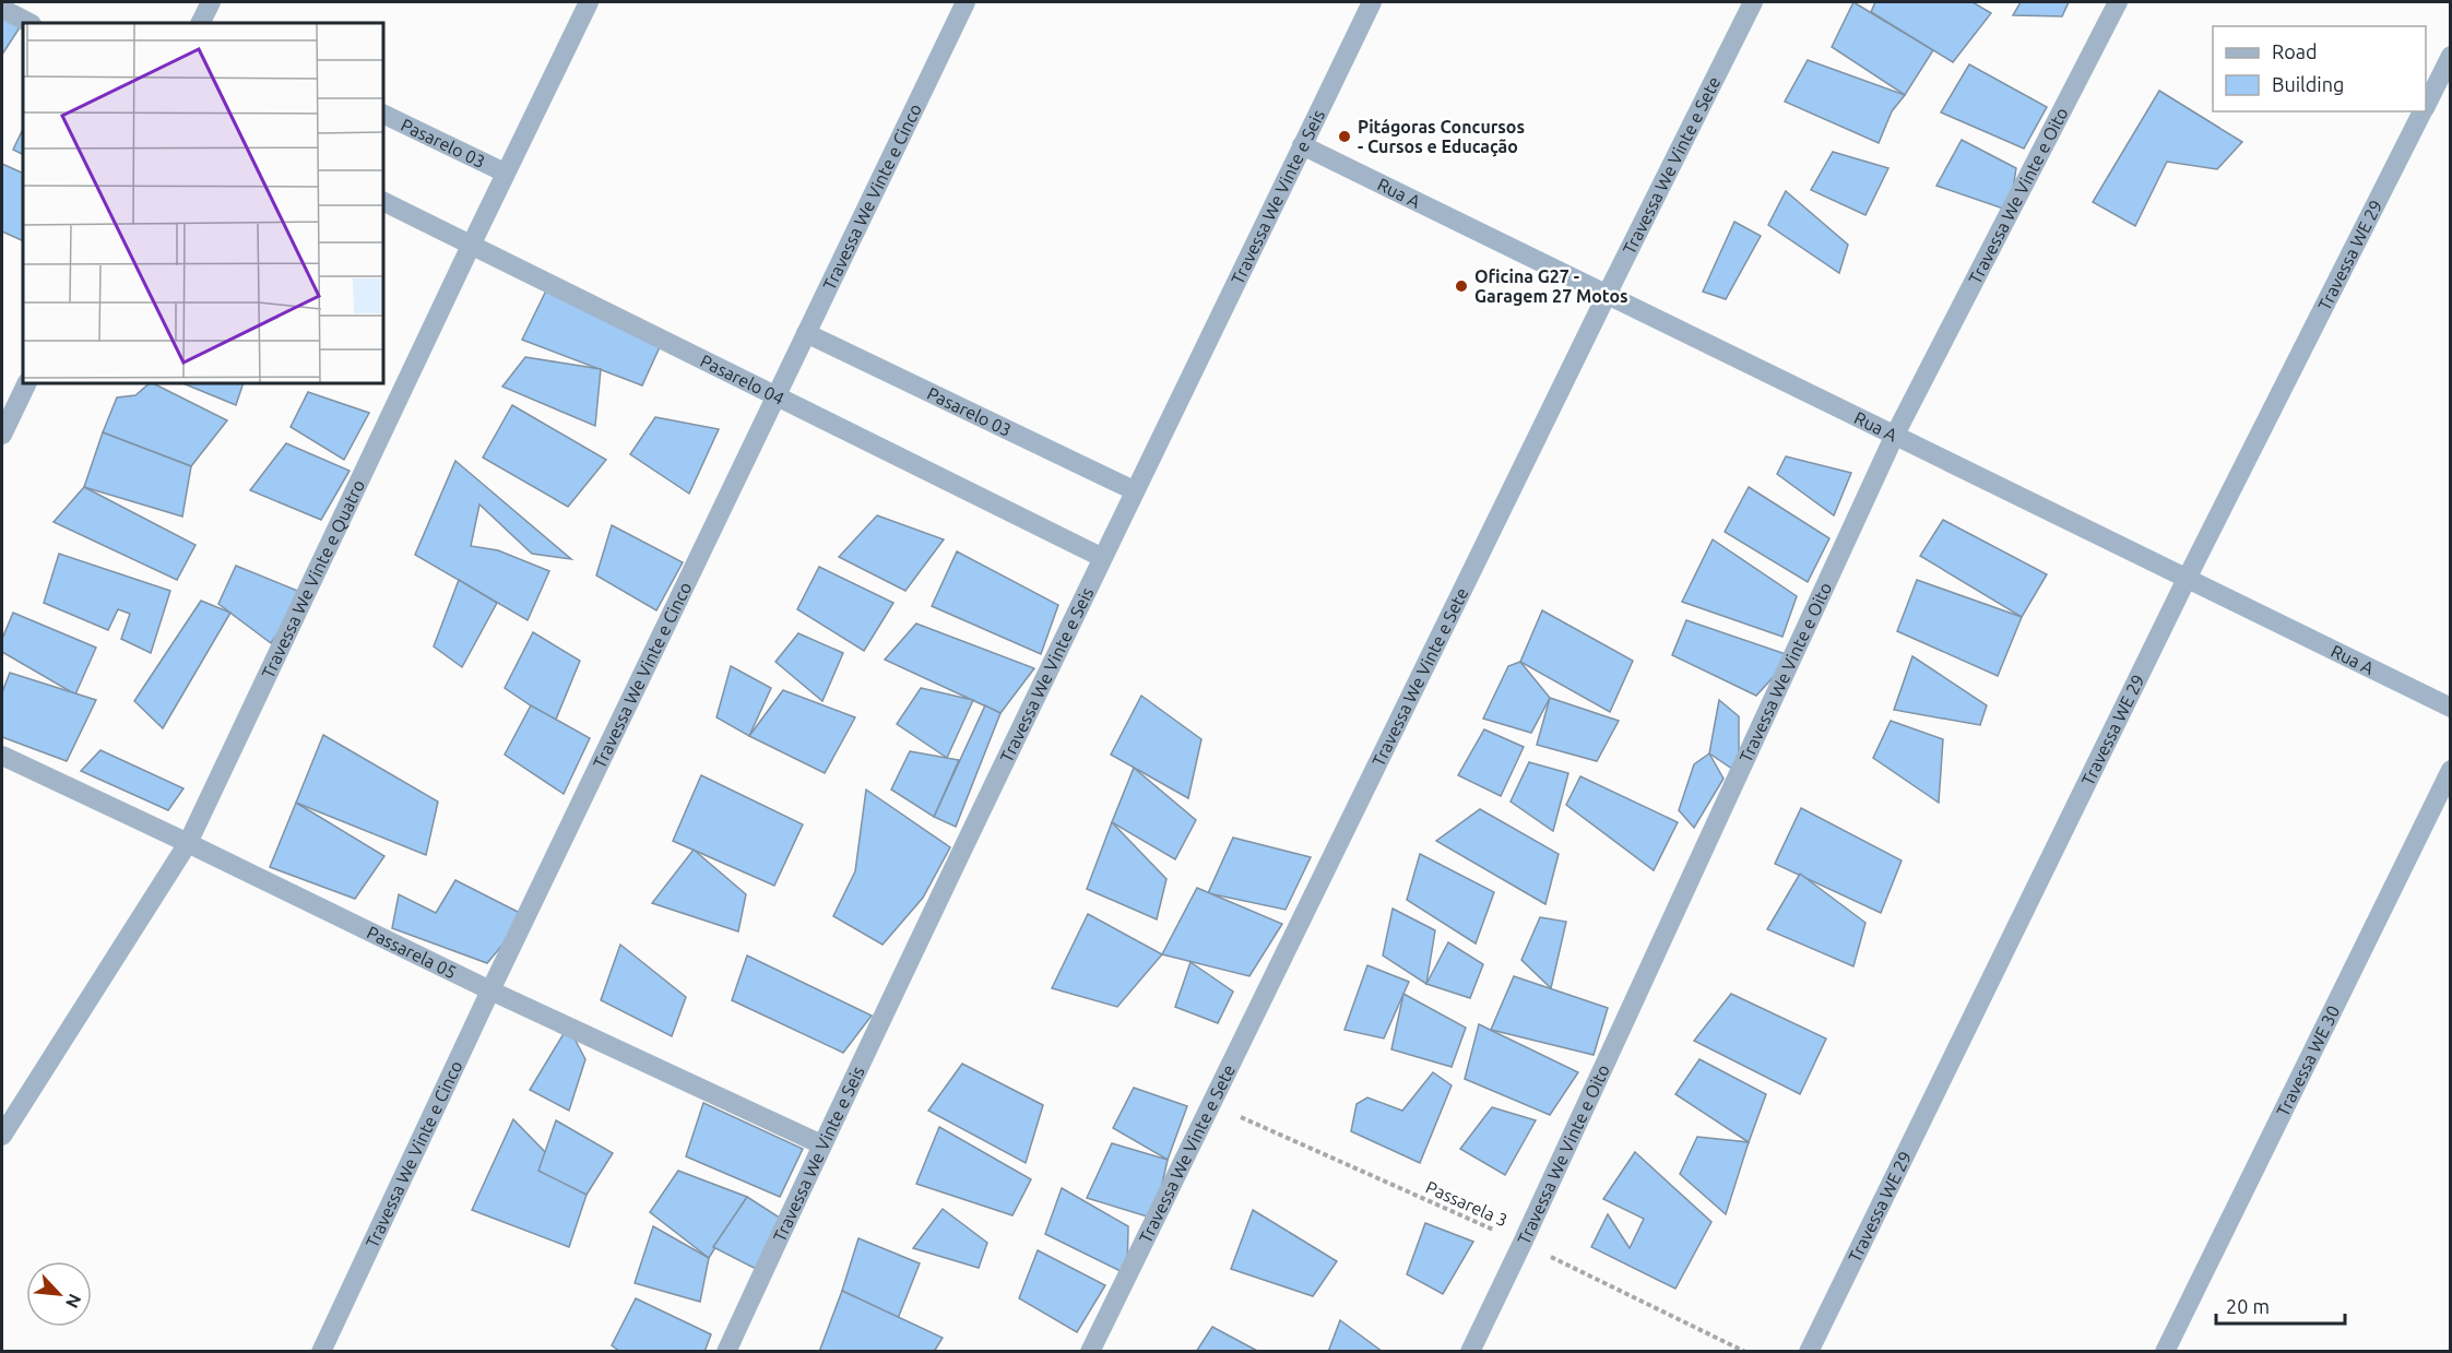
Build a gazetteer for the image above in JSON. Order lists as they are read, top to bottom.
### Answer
{
  "streets": {
    "street": [
      "Pasarelo 03",
      "Travessa We Vinte e Sete",
      "Rua A",
      "Travessa We Vinte e Oito",
      "Travessa We Vinte e Cinco",
      "Travessa We Vinte e Seis",
      "Travessa WE 29",
      "Pasarelo 04",
      "Travessa We Vinte e Quatro",
      "Passarela 05",
      "Travessa WE 30"
    ],
    "path": ["Passarela 3"]
  },
  "crossings": [
    ["Pasarelo 03", "Travessa We Vinte e Cinco"],
    ["Pasarelo 03", "Travessa We Vinte e Seis"],
    ["Pasarelo 03", "Travessa We Vinte e Quatro"],
    ["Travessa We Vinte e Sete", "Rua A"],
    ["Travessa We Vinte e Sete", "Passarela 3"],
    ["Rua A", "Travessa We Vinte e Oito"],
    ["Rua A", "Travessa We Vinte e Seis"],
    ["Rua A", "Travessa WE 29"],
    ["Travessa We Vinte e Oito", "Passarela 3"],
    ["Travessa We Vinte e Cinco", "Pasarelo 04"],
    ["Travessa We Vinte e Cinco", "Passarela 05"],
    ["Travessa We Vinte e Seis", "Pasarelo 04"],
    ["Travessa We Vinte e Seis", "Passarela 05"],
    ["Pasarelo 04", "Travessa We Vinte e Quatro"],
    ["Travessa We Vinte e Quatro", "Passarela 05"]
  ],
  "places": ["Pitágoras Concursos - Cursos e Educação", "Oficina G27 - Garagem 27 Motos"],
  "legend": ["Road", "Building"],
  "scale_bar": "20 m",
  "north": "bottom right"
}
